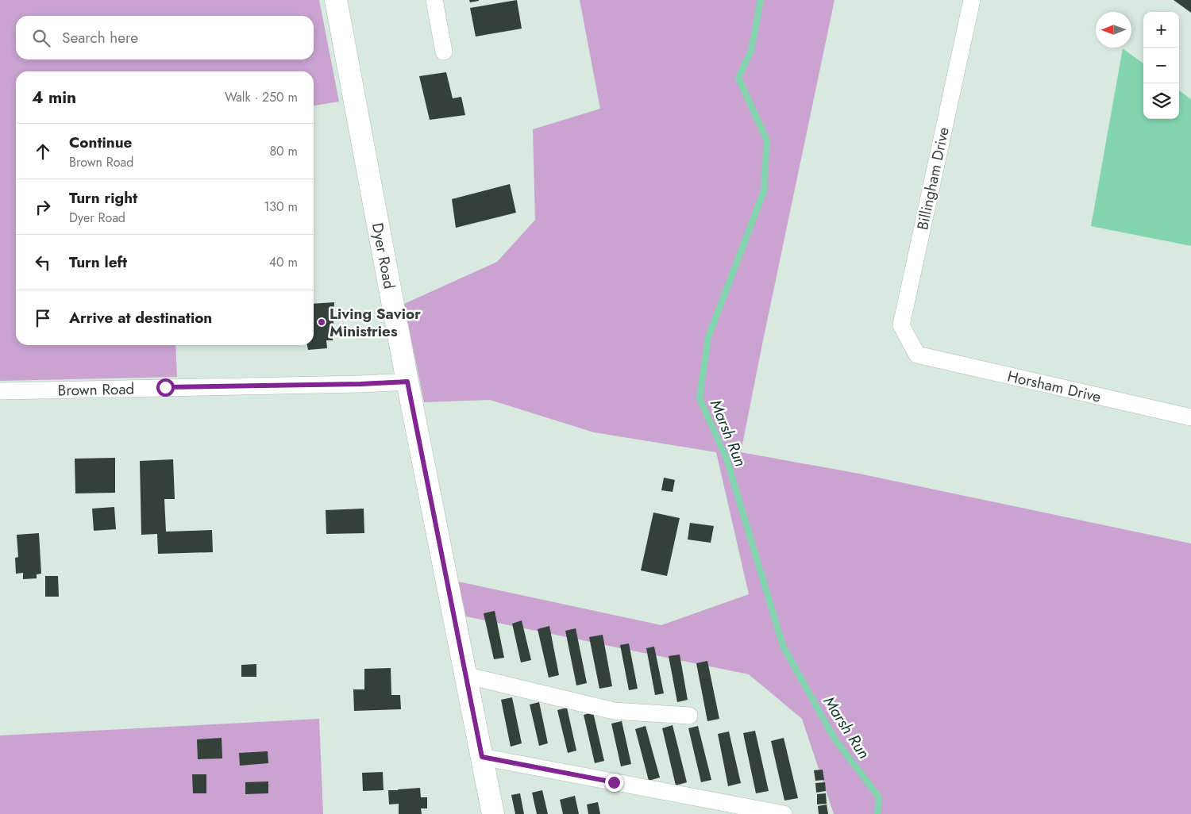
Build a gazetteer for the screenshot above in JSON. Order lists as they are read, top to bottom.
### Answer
{
  "streets": {
    "street": [
      "Billingham Drive",
      "Dyer Road",
      "Horsham Drive",
      "Brown Road"
    ]
  },
  "crossings": [
    ["Billingham Drive", "Horsham Drive"],
    ["Dyer Road", "Brown Road"]
  ],
  "water": ["Marsh Run"],
  "places": ["Living Savior Ministries"],
  "north": "left",
  "page": {
    "map_buttons": ["+", "−"],
    "search": "Search here",
    "heading": ["4 min", "Walk · 250 m"],
    "list": [
      ["Continue", "Brown Road", "80 m"],
      ["Turn right", "Dyer Road", "130 m"],
      ["Turn left", "40 m"],
      "Arrive at destination"
    ]
  }
}
